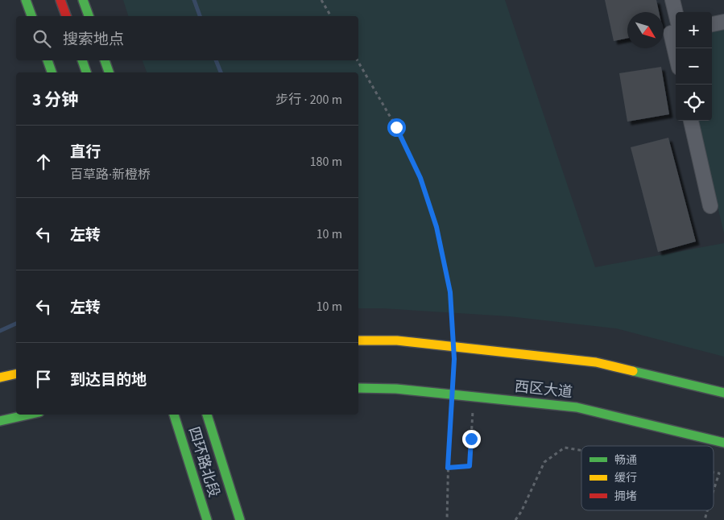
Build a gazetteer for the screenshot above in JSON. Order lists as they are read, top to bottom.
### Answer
{
  "streets": {
    "main road": ["西区大道", "四环路北段"]
  },
  "legend": ["畅通", "缓行", "拥堵"],
  "north": "bottom right",
  "page": {
    "map_buttons": ["+", "−"],
    "search": "搜索地点",
    "heading": ["3 分钟", "步行 · 200 m"],
    "list": [
      ["直行", "百草路·新橙桥", "180 m"],
      ["左转", "10 m"],
      ["左转", "10 m"],
      "到达目的地"
    ]
  }
}
